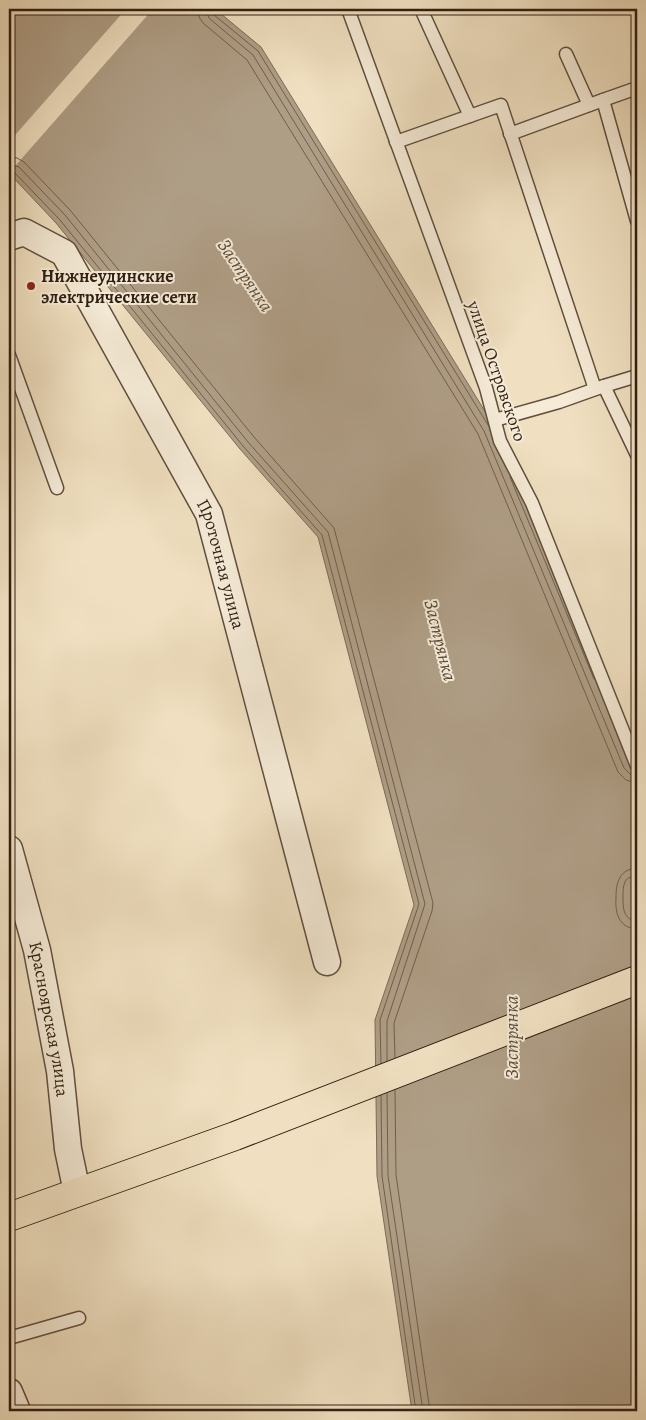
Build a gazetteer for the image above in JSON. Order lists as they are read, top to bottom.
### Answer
{
  "streets": {
    "street": ["Проточная улица", "Красноярская улица"],
    "lane": ["улица Островского"]
  },
  "water": ["Застрянка"],
  "places": ["Нижнеудинские электрические сети"]
}
